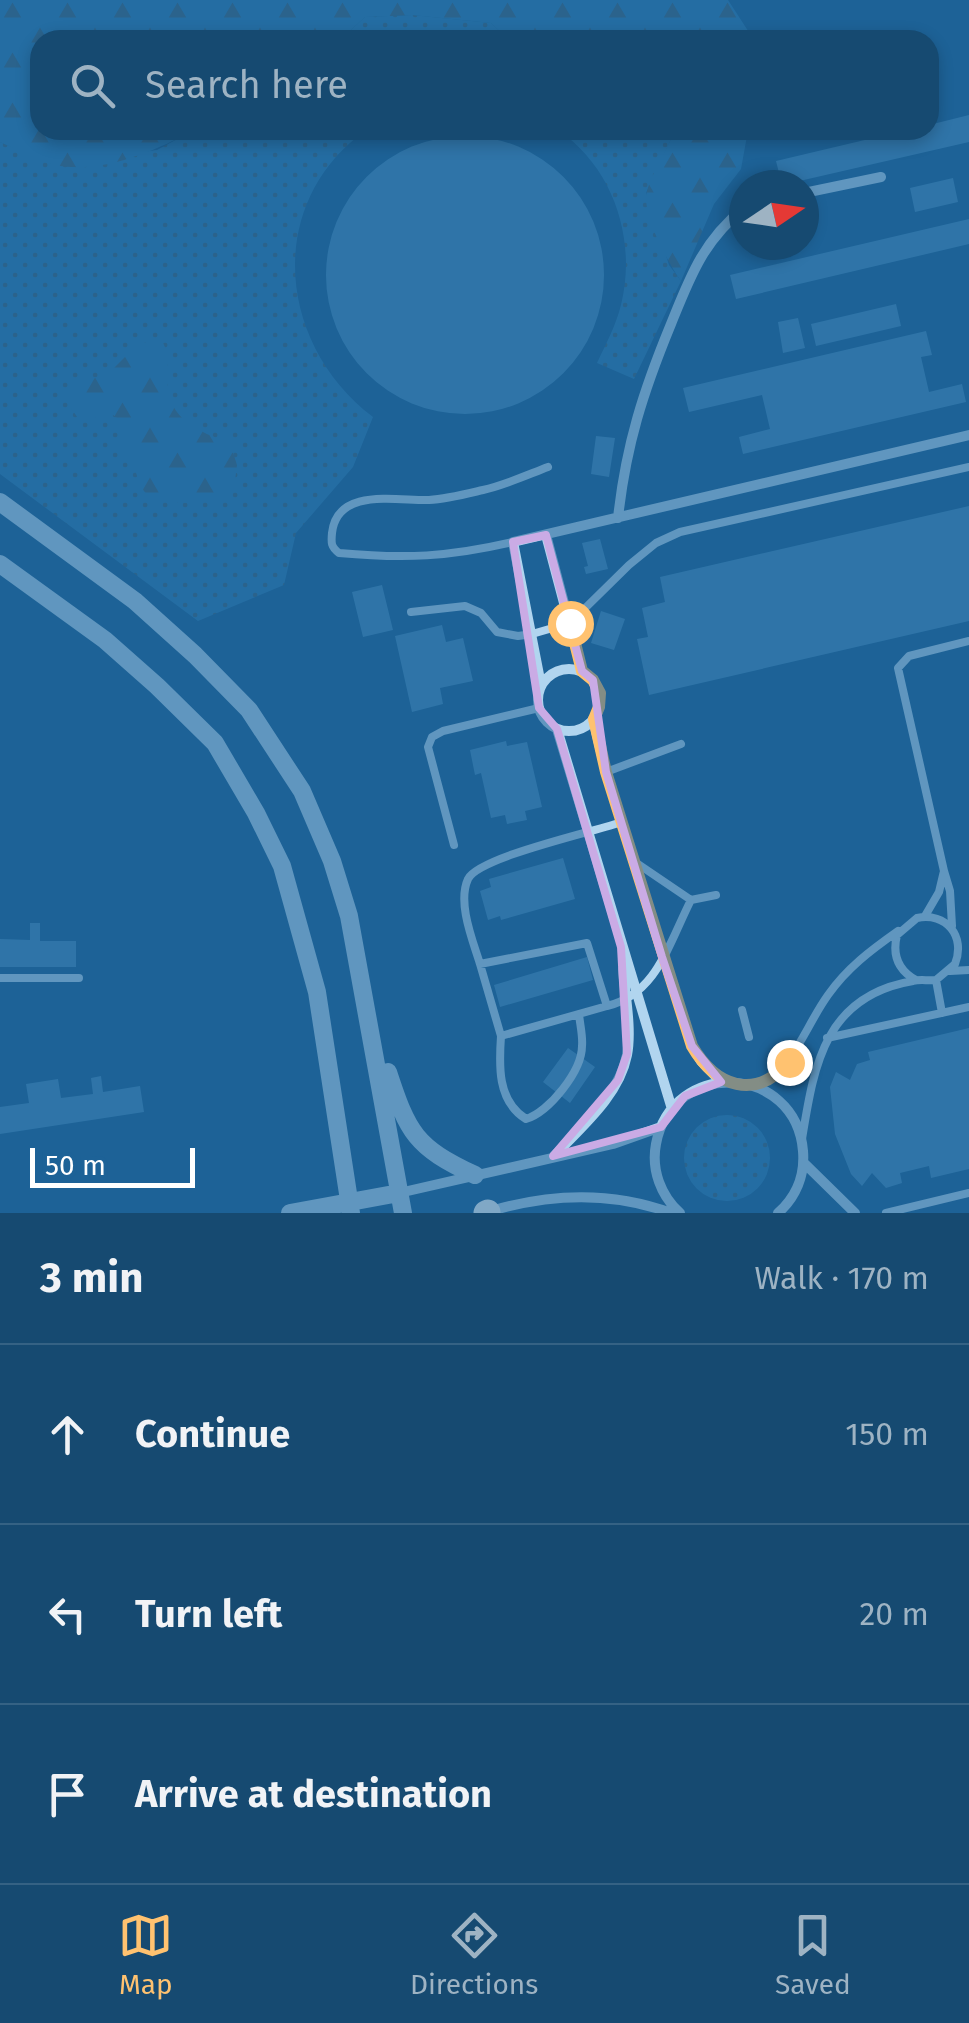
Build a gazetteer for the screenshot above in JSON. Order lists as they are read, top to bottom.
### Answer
{
  "scale_bar": "50 m",
  "north": "right",
  "page": {
    "search": "Search here",
    "scale": "50 m",
    "heading": ["3 min", "Walk · 170 m"],
    "list": [
      ["Continue", "150 m"],
      ["Turn left", "20 m"],
      "Arrive at destination"
    ],
    "nav": ["Map", "Directions", "Saved"]
  }
}
